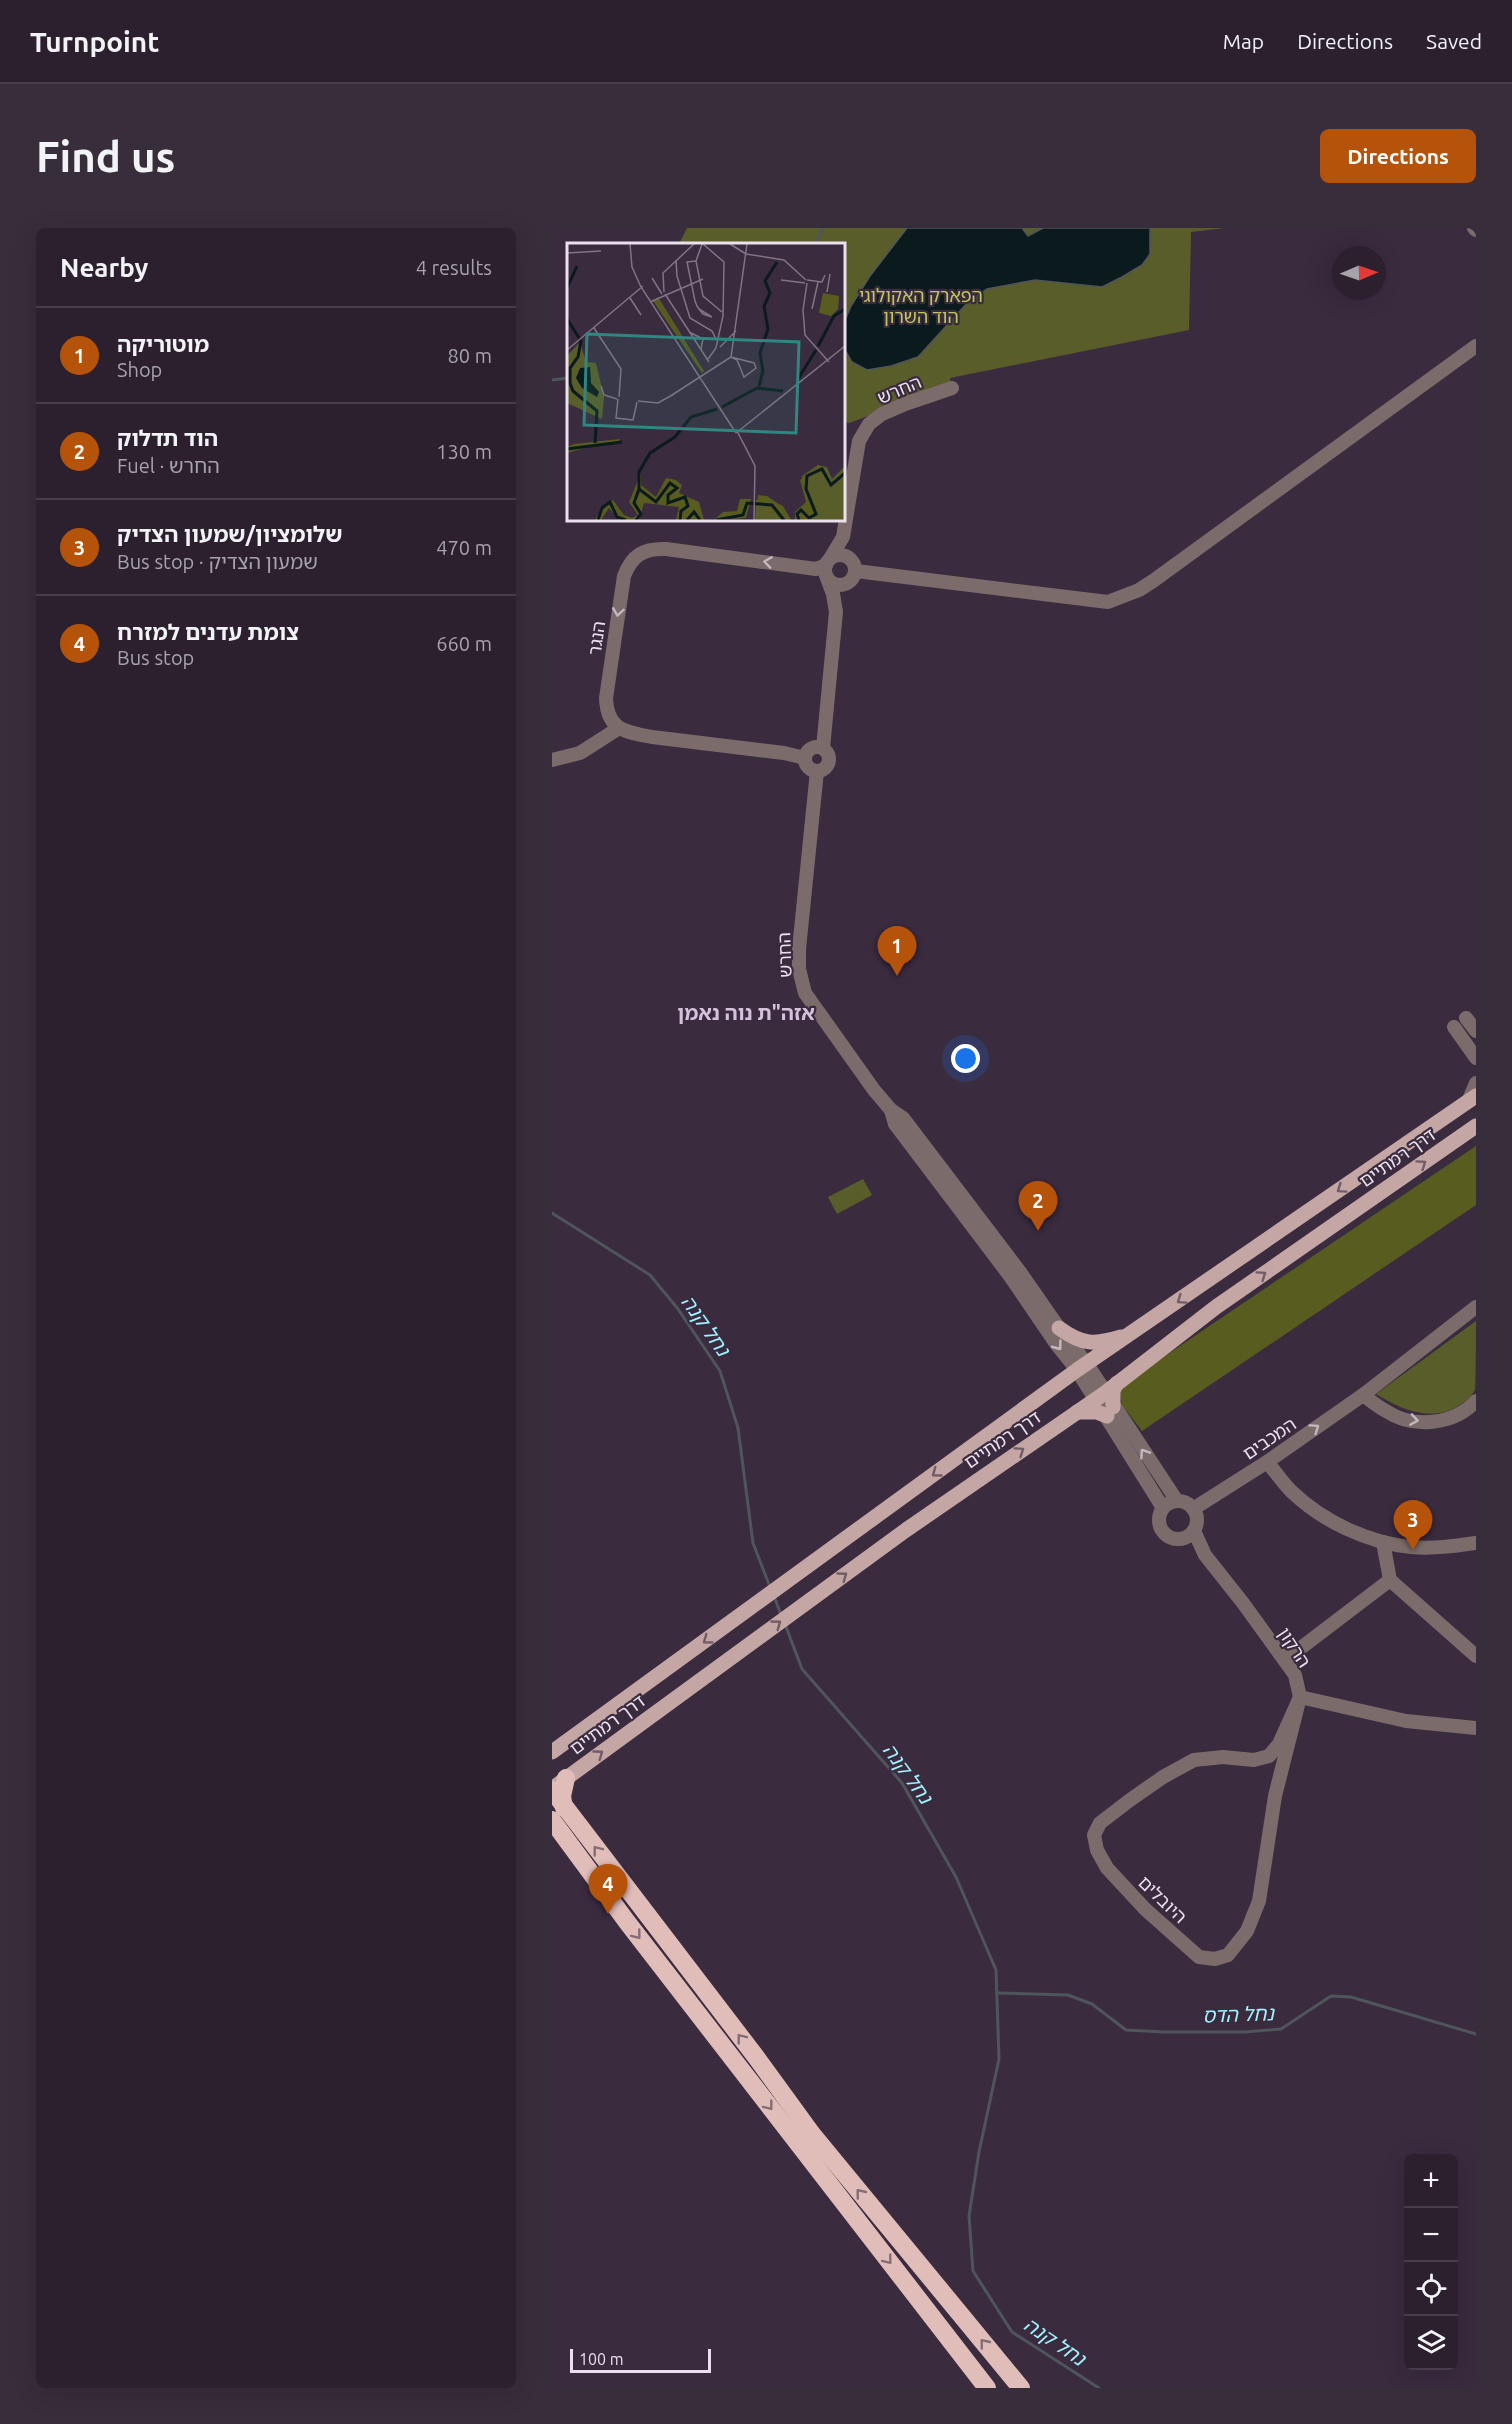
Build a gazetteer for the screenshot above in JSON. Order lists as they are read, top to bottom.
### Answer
{
  "streets": {
    "main road": ["דרך רמתיים"],
    "street": [
      "החרש",
      "הנגר",
      "המכבים",
      "הרקון",
      "היובלים"
    ]
  },
  "crossings": [
    ["החרש", "הנגר"],
    ["החרש", "דרך רמתיים"],
    ["המכבים", "הרקון"],
    ["הרקון", "היובלים"]
  ],
  "districts": ["אזה\"ת נוה נאמן"],
  "water": ["נחל קנה", "נחל הדס"],
  "parks": ["הפארק האקולוגי הוד השרון"],
  "scale_bar": "100 m",
  "north": "right",
  "page": {
    "header": "Turnpoint",
    "nav": ["Map", "Directions", "Saved"],
    "buttons": "Directions",
    "title": "Find us",
    "heading": ["Nearby", "4 results"],
    "list": [
      {
        "mark": "1",
        "name": "מוטוריקה",
        "note": "Shop",
        "value": "80 m"
      },
      {
        "mark": "2",
        "name": "הוד תדלוק",
        "note": "Fuel · החרש",
        "value": "130 m"
      },
      {
        "mark": "3",
        "name": "שלומציון/שמעון הצדיק",
        "note": "Bus stop · שמעון הצדיק",
        "value": "470 m"
      },
      {
        "mark": "4",
        "name": "צומת עדנים למזרח",
        "note": "Bus stop",
        "value": "660 m"
      }
    ],
    "pins": [
      "1",
      "2",
      "3",
      "4"
    ],
    "map_buttons": ["+", "−"],
    "scale": "100 m"
  }
}
